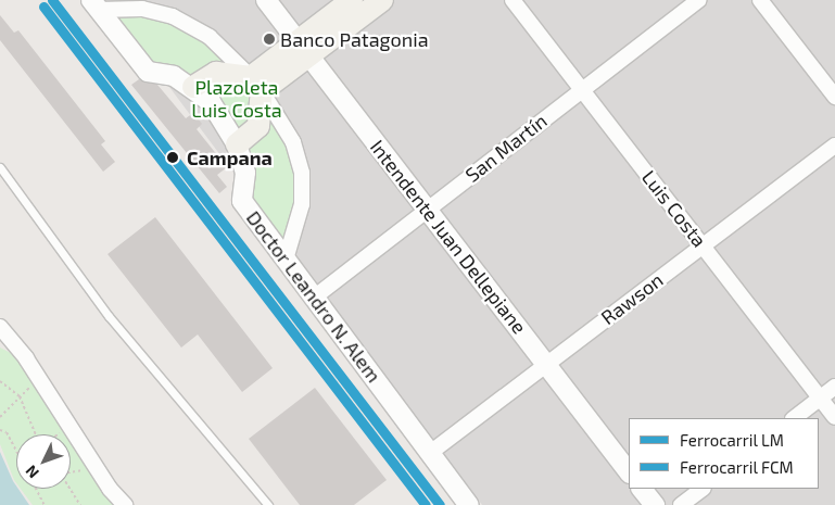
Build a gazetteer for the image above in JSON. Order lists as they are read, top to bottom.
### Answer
{
  "streets": {
    "street": [
      "San Martín",
      "Luis Costa",
      "Intendente Juan Dellepiane",
      "Doctor Leandro N. Alem",
      "Rawson"
    ]
  },
  "crossings": [
    ["San Martín", "Luis Costa"],
    ["San Martín", "Intendente Juan Dellepiane"],
    ["San Martín", "Doctor Leandro N. Alem"],
    ["Luis Costa", "Rawson"],
    ["Intendente Juan Dellepiane", "Rawson"],
    ["Doctor Leandro N. Alem", "Rawson"]
  ],
  "parks": ["Plazoleta Luis Costa"],
  "places": ["Banco Patagonia", "Campana"],
  "lines": ["rail line LM", "rail line FCM"],
  "legend": ["Ferrocarril LM", "Ferrocarril FCM"],
  "north": "bottom left"
}
